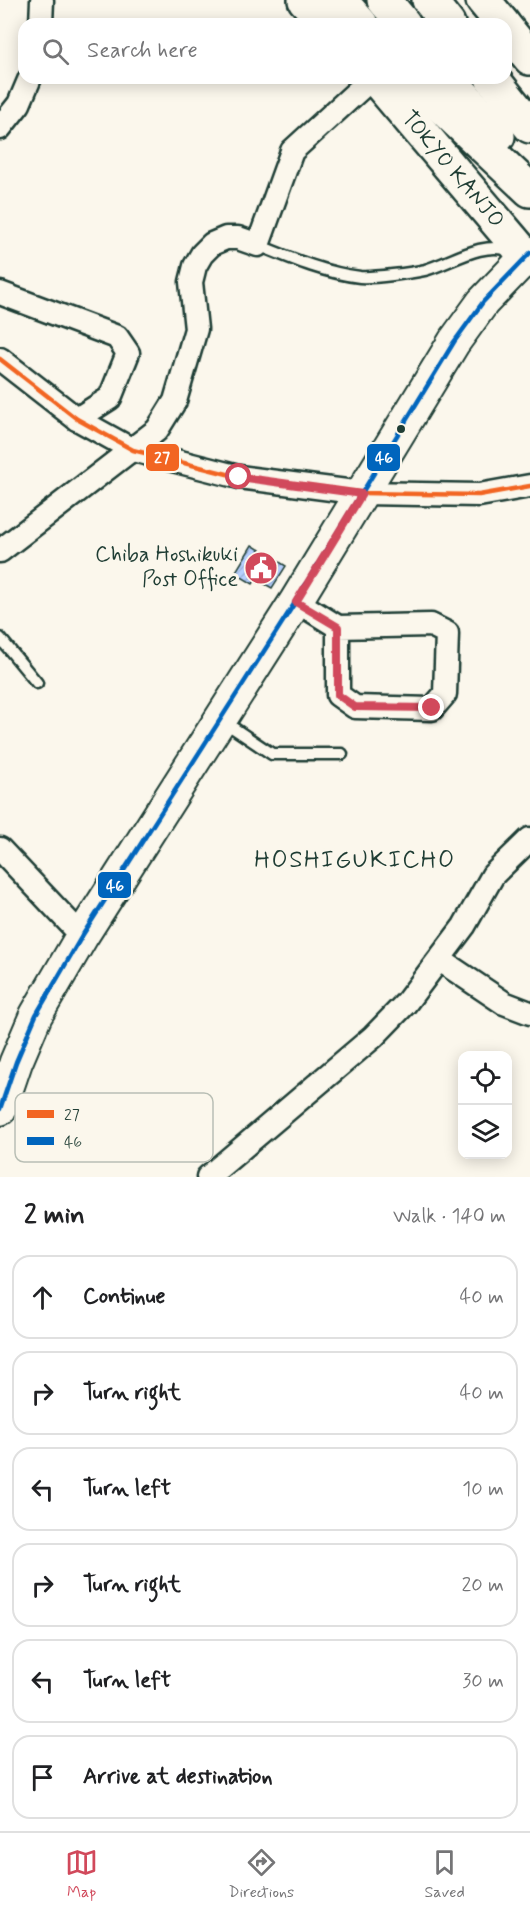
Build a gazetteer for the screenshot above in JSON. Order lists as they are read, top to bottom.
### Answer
{
  "streets": {
    "highway": ["TOKYO KANJO"]
  },
  "districts": ["HOSHIGUKICHO"],
  "places": {
    "public building": ["Chiba Hoshikuki Post Office"]
  },
  "lines": ["transit line 46", "transit line 27"],
  "legend": ["27", "46"],
  "page": {
    "search": "Search here",
    "heading": ["2 min", "Walk · 140 m"],
    "list": [
      ["Continue", "40 m"],
      ["Turn right", "40 m"],
      ["Turn left", "10 m"],
      ["Turn right", "20 m"],
      ["Turn left", "30 m"],
      "Arrive at destination"
    ],
    "nav": ["Map", "Directions", "Saved"]
  }
}
